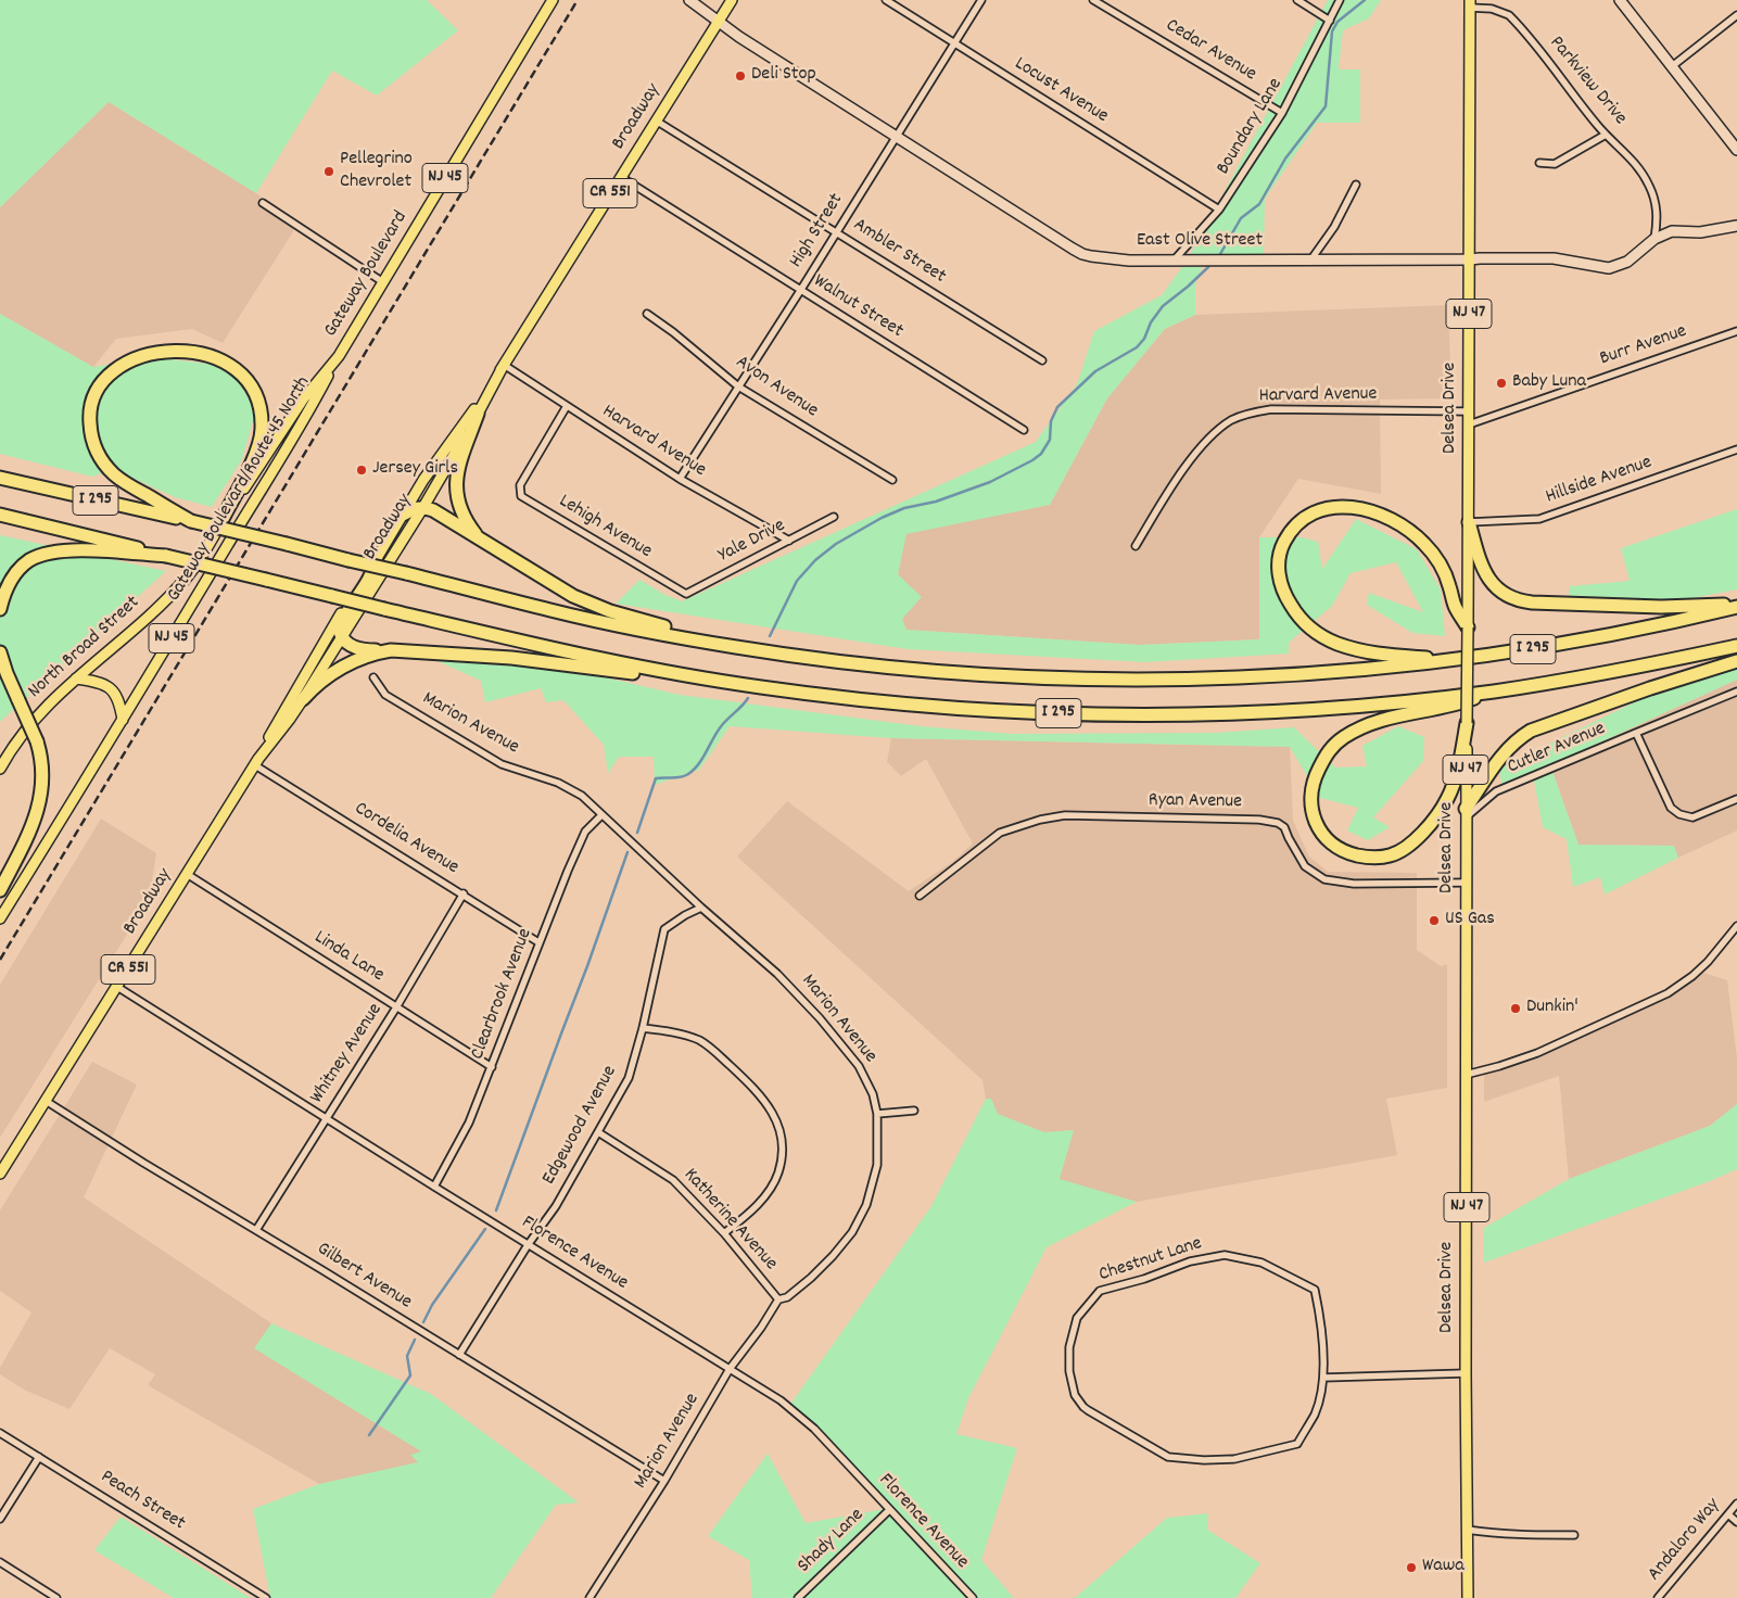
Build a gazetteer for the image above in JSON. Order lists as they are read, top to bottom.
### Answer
{
  "streets": {
    "highway": ["I 295"],
    "main road": [
      "Broadway",
      "NJ 45",
      "CR 551",
      "Gateway Boulevard",
      "NJ 47",
      "Delsea Drive",
      "Gateway Boulevard/Route 45 North",
      "North Broad Street"
    ],
    "street": [
      "Cedar Avenue",
      "Parkview Drive",
      "Locust Avenue",
      "Boundary Lane",
      "High Street",
      "East Olive Street",
      "Ambler Street",
      "Walnut Street",
      "Burr Avenue",
      "Avon Avenue",
      "Harvard Avenue",
      "Hillside Avenue",
      "Lehigh Avenue",
      "Yale Drive",
      "Marion Avenue",
      "Cutler Avenue",
      "Ryan Avenue",
      "Cordelia Avenue",
      "Linda Lane",
      "Clearbrook Avenue",
      "Whitney Avenue",
      "Edgewood Avenue",
      "Katherine Avenue",
      "Florence Avenue",
      "Chestnut Lane",
      "Gilbert Avenue",
      "Peach Street",
      "Andaloro Way",
      "Shady Lane"
    ]
  },
  "crossings": [
    ["Cedar Avenue", "Boundary Lane"],
    ["Parkview Drive", "East Olive Street"],
    ["Parkview Drive", "Delsea Drive"],
    ["Locust Avenue", "Boundary Lane"],
    ["Locust Avenue", "High Street"],
    ["Broadway", "East Olive Street"],
    ["Broadway", "Ambler Street"],
    ["Broadway", "Walnut Street"],
    ["Broadway", "Harvard Avenue"],
    ["Broadway", "Cordelia Avenue"],
    ["Broadway", "Linda Lane"],
    ["Broadway", "Florence Avenue"],
    ["Broadway", "Gilbert Avenue"],
    ["Boundary Lane", "East Olive Street"],
    ["High Street", "East Olive Street"],
    ["High Street", "Ambler Street"],
    ["High Street", "Walnut Street"],
    ["High Street", "Avon Avenue"],
    ["High Street", "Harvard Avenue"],
    ["East Olive Street", "Delsea Drive"],
    ["Gateway Boulevard", "Gateway Boulevard/Route 45 North"],
    ["Gateway Boulevard", "North Broad Street"],
    ["Burr Avenue", "Delsea Drive"],
    ["Harvard Avenue", "Delsea Drive"],
    ["Harvard Avenue", "Lehigh Avenue"],
    ["Harvard Avenue", "Yale Drive"],
    ["Delsea Drive", "Hillside Avenue"],
    ["Delsea Drive", "Cutler Avenue"],
    ["Delsea Drive", "Ryan Avenue"],
    ["Lehigh Avenue", "Yale Drive"],
    ["Marion Avenue", "Clearbrook Avenue"],
    ["Marion Avenue", "Edgewood Avenue"],
    ["Marion Avenue", "Katherine Avenue"],
    ["Marion Avenue", "Florence Avenue"],
    ["Marion Avenue", "Gilbert Avenue"],
    ["Cordelia Avenue", "Clearbrook Avenue"],
    ["Cordelia Avenue", "Whitney Avenue"],
    ["Linda Lane", "Clearbrook Avenue"],
    ["Linda Lane", "Whitney Avenue"],
    ["Clearbrook Avenue", "Florence Avenue"],
    ["Whitney Avenue", "Florence Avenue"],
    ["Whitney Avenue", "Gilbert Avenue"],
    ["Edgewood Avenue", "Katherine Avenue"],
    ["Edgewood Avenue", "Florence Avenue"],
    ["Edgewood Avenue", "Gilbert Avenue"],
    ["Florence Avenue", "Shady Lane"]
  ],
  "places": [
    "Deli Stop",
    "Pellegrino Chevrolet",
    "Baby Luna",
    "Jersey Girls",
    "US Gas",
    "Dunkin'",
    "Wawa"
  ]
}
